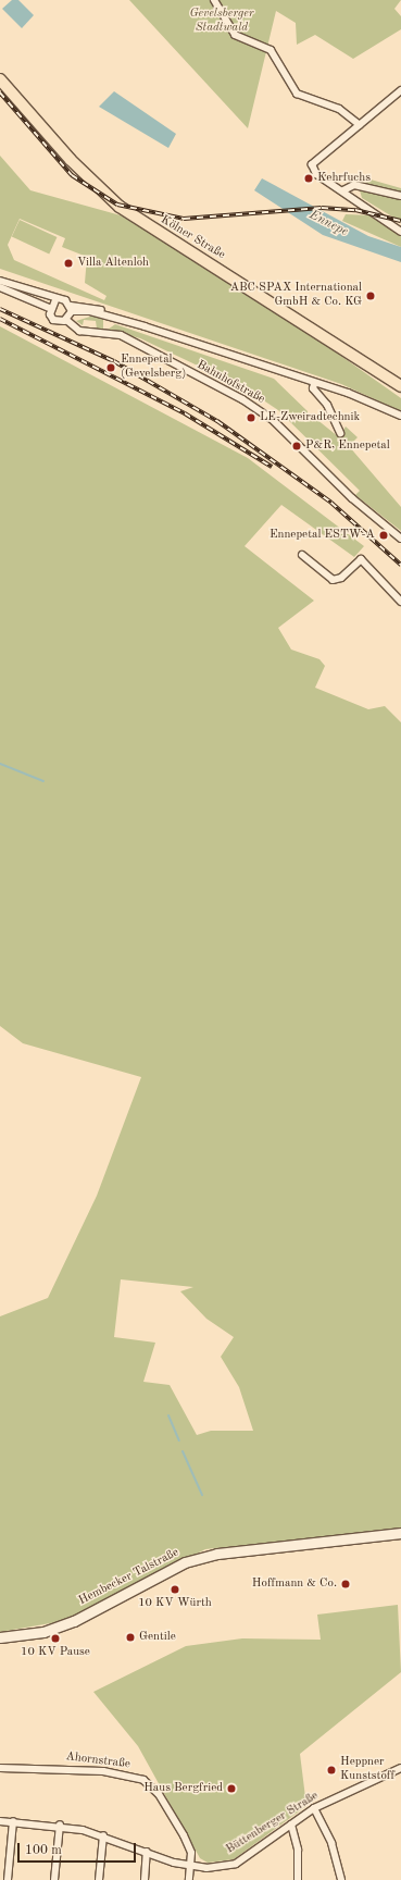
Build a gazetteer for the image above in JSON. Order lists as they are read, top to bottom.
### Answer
{
  "streets": {
    "main road": ["Kölner Straße"],
    "street": [
      "Bahnhofstraße",
      "Hembecker Talstraße",
      "Ahornstraße",
      "Büttenberger Straße"
    ]
  },
  "crossings": [
    ["Ahornstraße", "Büttenberger Straße"]
  ],
  "water": ["Ennepe"],
  "parks": ["Gevelsberger Stadtwald"],
  "places": [
    "Kehrfuchs",
    "Villa Altenloh",
    "ABC SPAX International GmbH & Co. KG",
    "Ennepetal (Gevelsberg)",
    "LE-Zweiradtechnik",
    "P&R, Ennepetal",
    "Ennepetal ESTW-A",
    "Hoffmann & Co.",
    "10 KV Würth",
    "Gentile",
    "10 KV Pause",
    "Heppner Kunststoff",
    "Haus Bergfried"
  ],
  "scale_bar": "100 m"
}
